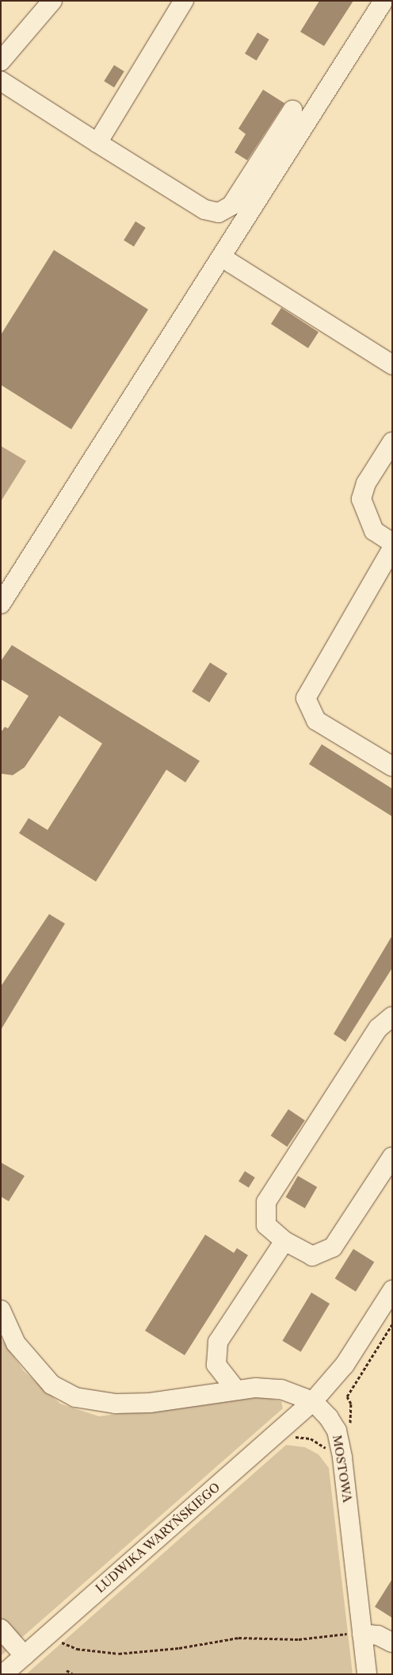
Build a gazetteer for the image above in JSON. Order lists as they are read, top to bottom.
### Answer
{
  "streets": {
    "street": ["MOSTOWA", "LUDWIKA WARYŃSKIEGO"]
  },
  "crossings": [
    ["MOSTOWA", "LUDWIKA WARYŃSKIEGO"]
  ]
}
